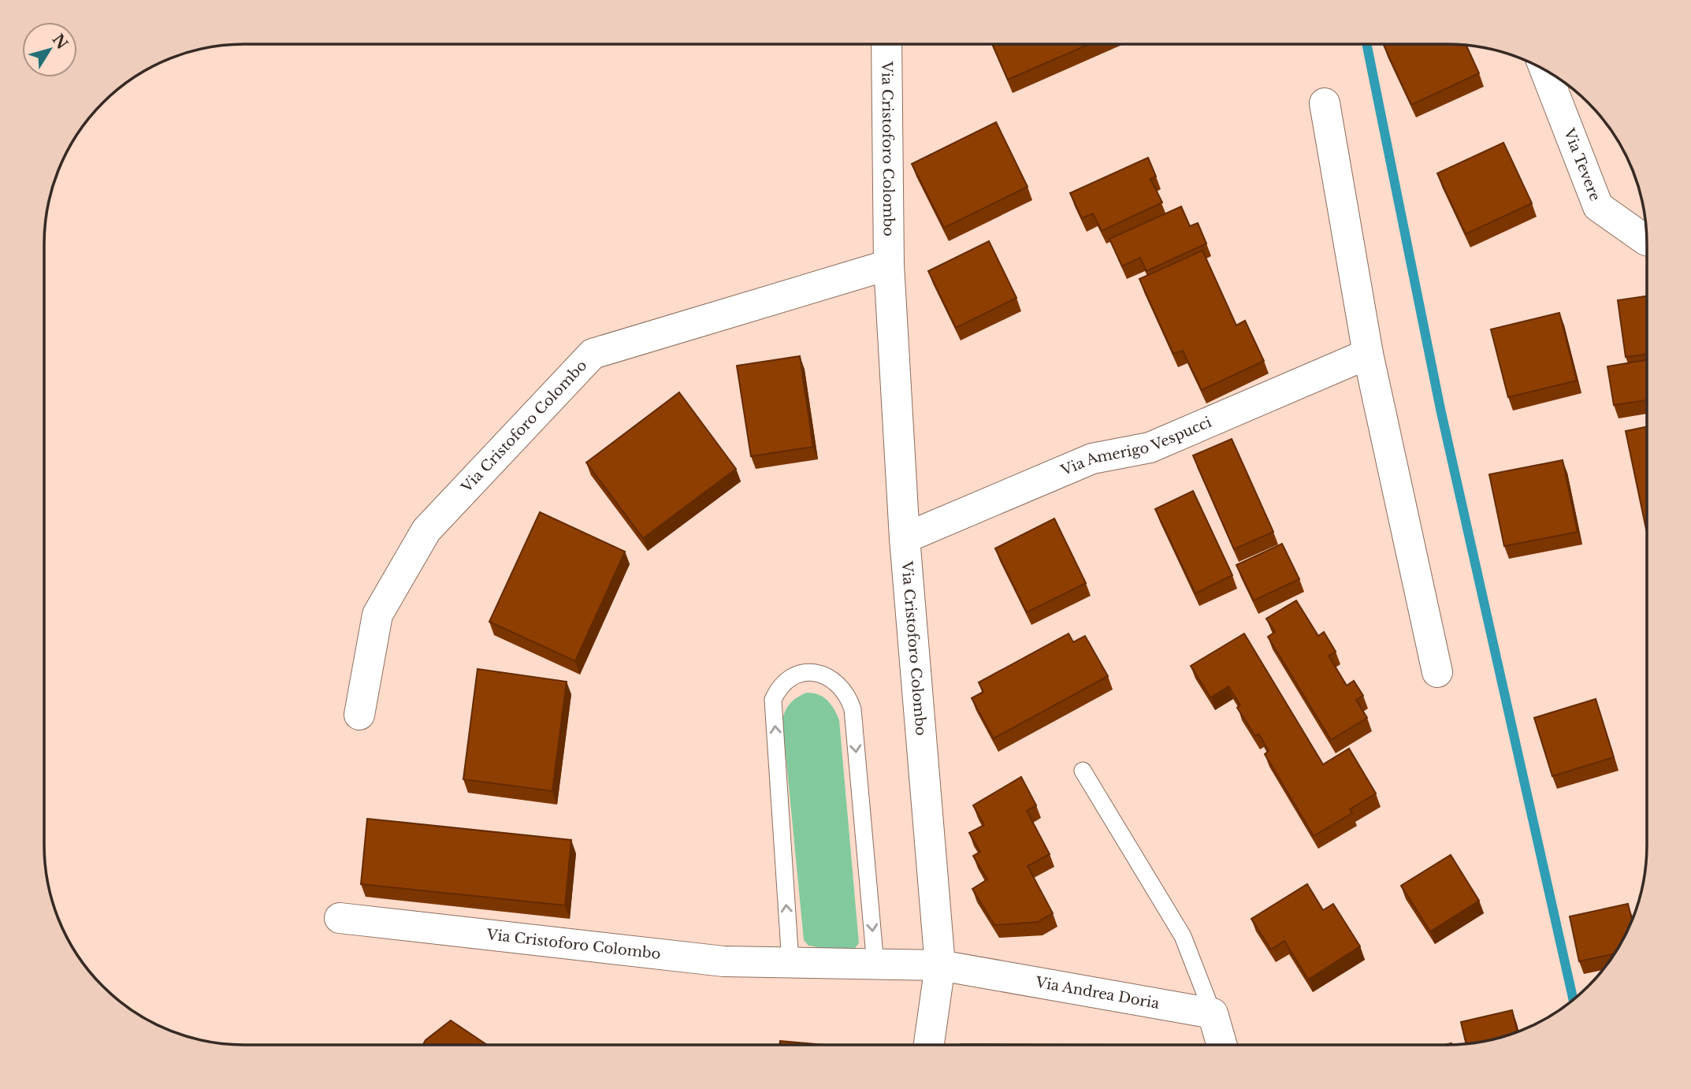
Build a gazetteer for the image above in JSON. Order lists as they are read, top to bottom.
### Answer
{
  "streets": {
    "street": [
      "Via Cristoforo Colombo",
      "Via Tevere",
      "Via Amerigo Vespucci",
      "Via Andrea Doria"
    ]
  },
  "crossings": [
    ["Via Cristoforo Colombo", "Via Amerigo Vespucci"],
    ["Via Cristoforo Colombo", "Via Andrea Doria"]
  ],
  "north": "top right"
}
